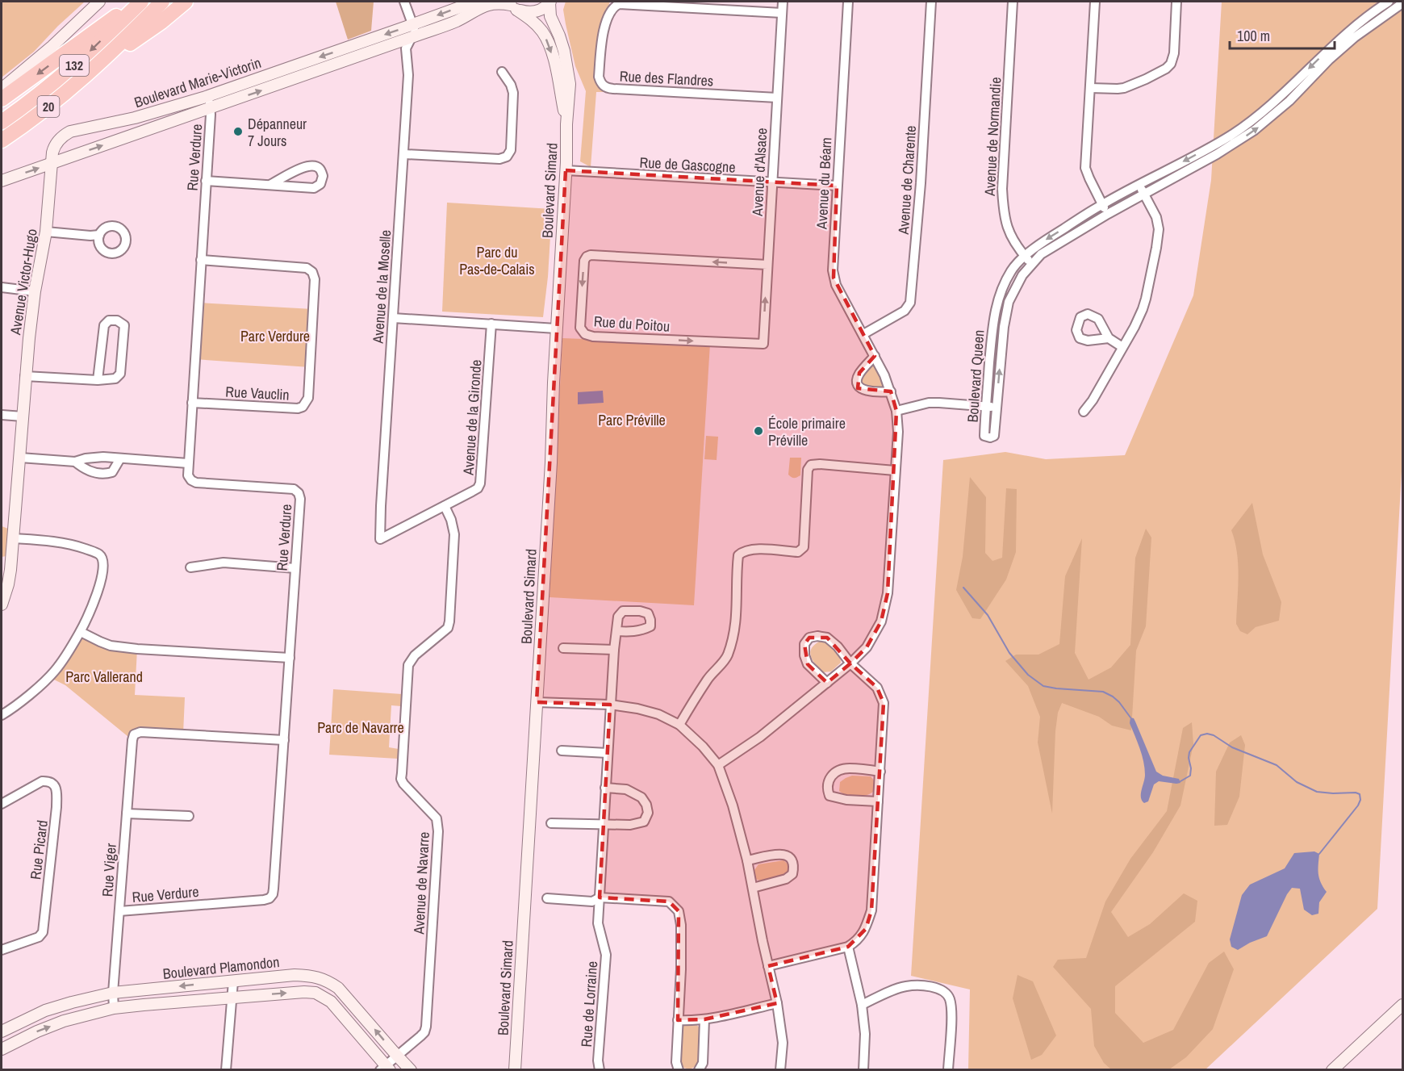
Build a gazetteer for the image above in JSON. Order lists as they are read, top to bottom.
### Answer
{
  "streets": {
    "highway": ["132", "20"],
    "street": [
      "Rue des Flandres",
      "Boulevard Marie-Victorin",
      "Avenue de Normandie",
      "Rue Verdure",
      "Rue de Gascogne",
      "Avenue d'Alsace",
      "Avenue de Charente",
      "Avenue du Béarn",
      "Boulevard Simard",
      "Avenue Victor-Hugo",
      "Avenue de la Moselle",
      "Rue du Poitou",
      "Boulevard Queen",
      "Rue Vauclin",
      "Avenue de la Gironde",
      "Rue Picard",
      "Rue Viger",
      "Avenue de Navarre",
      "Boulevard Plamondon",
      "Rue de Lorraine"
    ]
  },
  "crossings": [
    ["Rue des Flandres", "Avenue d'Alsace"],
    ["Boulevard Marie-Victorin", "Rue Verdure"],
    ["Boulevard Marie-Victorin", "Boulevard Simard"],
    ["Boulevard Marie-Victorin", "Avenue Victor-Hugo"],
    ["Boulevard Marie-Victorin", "Avenue de la Moselle"],
    ["Avenue de Normandie", "Boulevard Queen"],
    ["Rue Verdure", "Rue Vauclin"],
    ["Rue Verdure", "Rue Viger"],
    ["Rue de Gascogne", "Avenue d'Alsace"],
    ["Rue de Gascogne", "Avenue du Béarn"],
    ["Rue de Gascogne", "Boulevard Simard"],
    ["Avenue d'Alsace", "Rue du Poitou"],
    ["Avenue de Charente", "Avenue du Béarn"],
    ["Avenue de la Moselle", "Avenue de la Gironde"],
    ["Avenue de la Gironde", "Avenue de Navarre"],
    ["Rue Viger", "Boulevard Plamondon"],
    ["Avenue de Navarre", "Boulevard Plamondon"]
  ],
  "parks": [
    "Parc du Pas-de-Calais",
    "Parc Verdure",
    "Parc Préville",
    "Parc Vallerand",
    "Parc de Navarre"
  ],
  "places": ["Dépanneur 7 Jours", "École primaire Préville"],
  "scale_bar": "100 m"
}
